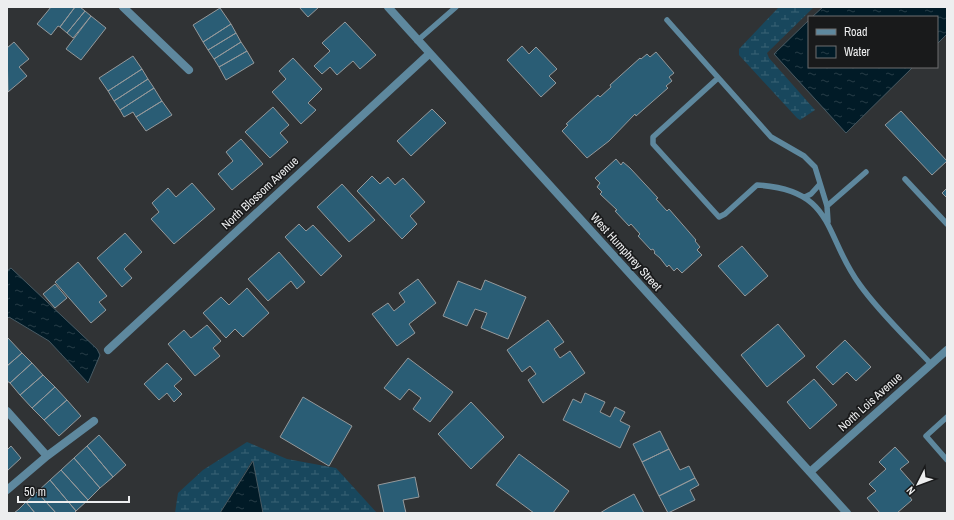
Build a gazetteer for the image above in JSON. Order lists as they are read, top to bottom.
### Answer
{
  "streets": {
    "street": ["North Blossom Avenue", "West Humphrey Street", "North Lois Avenue"]
  },
  "crossings": [
    ["North Blossom Avenue", "West Humphrey Street"],
    ["West Humphrey Street", "North Lois Avenue"]
  ],
  "legend": ["Road", "Water"],
  "scale_bar": "50 m",
  "north": "bottom left"
}
